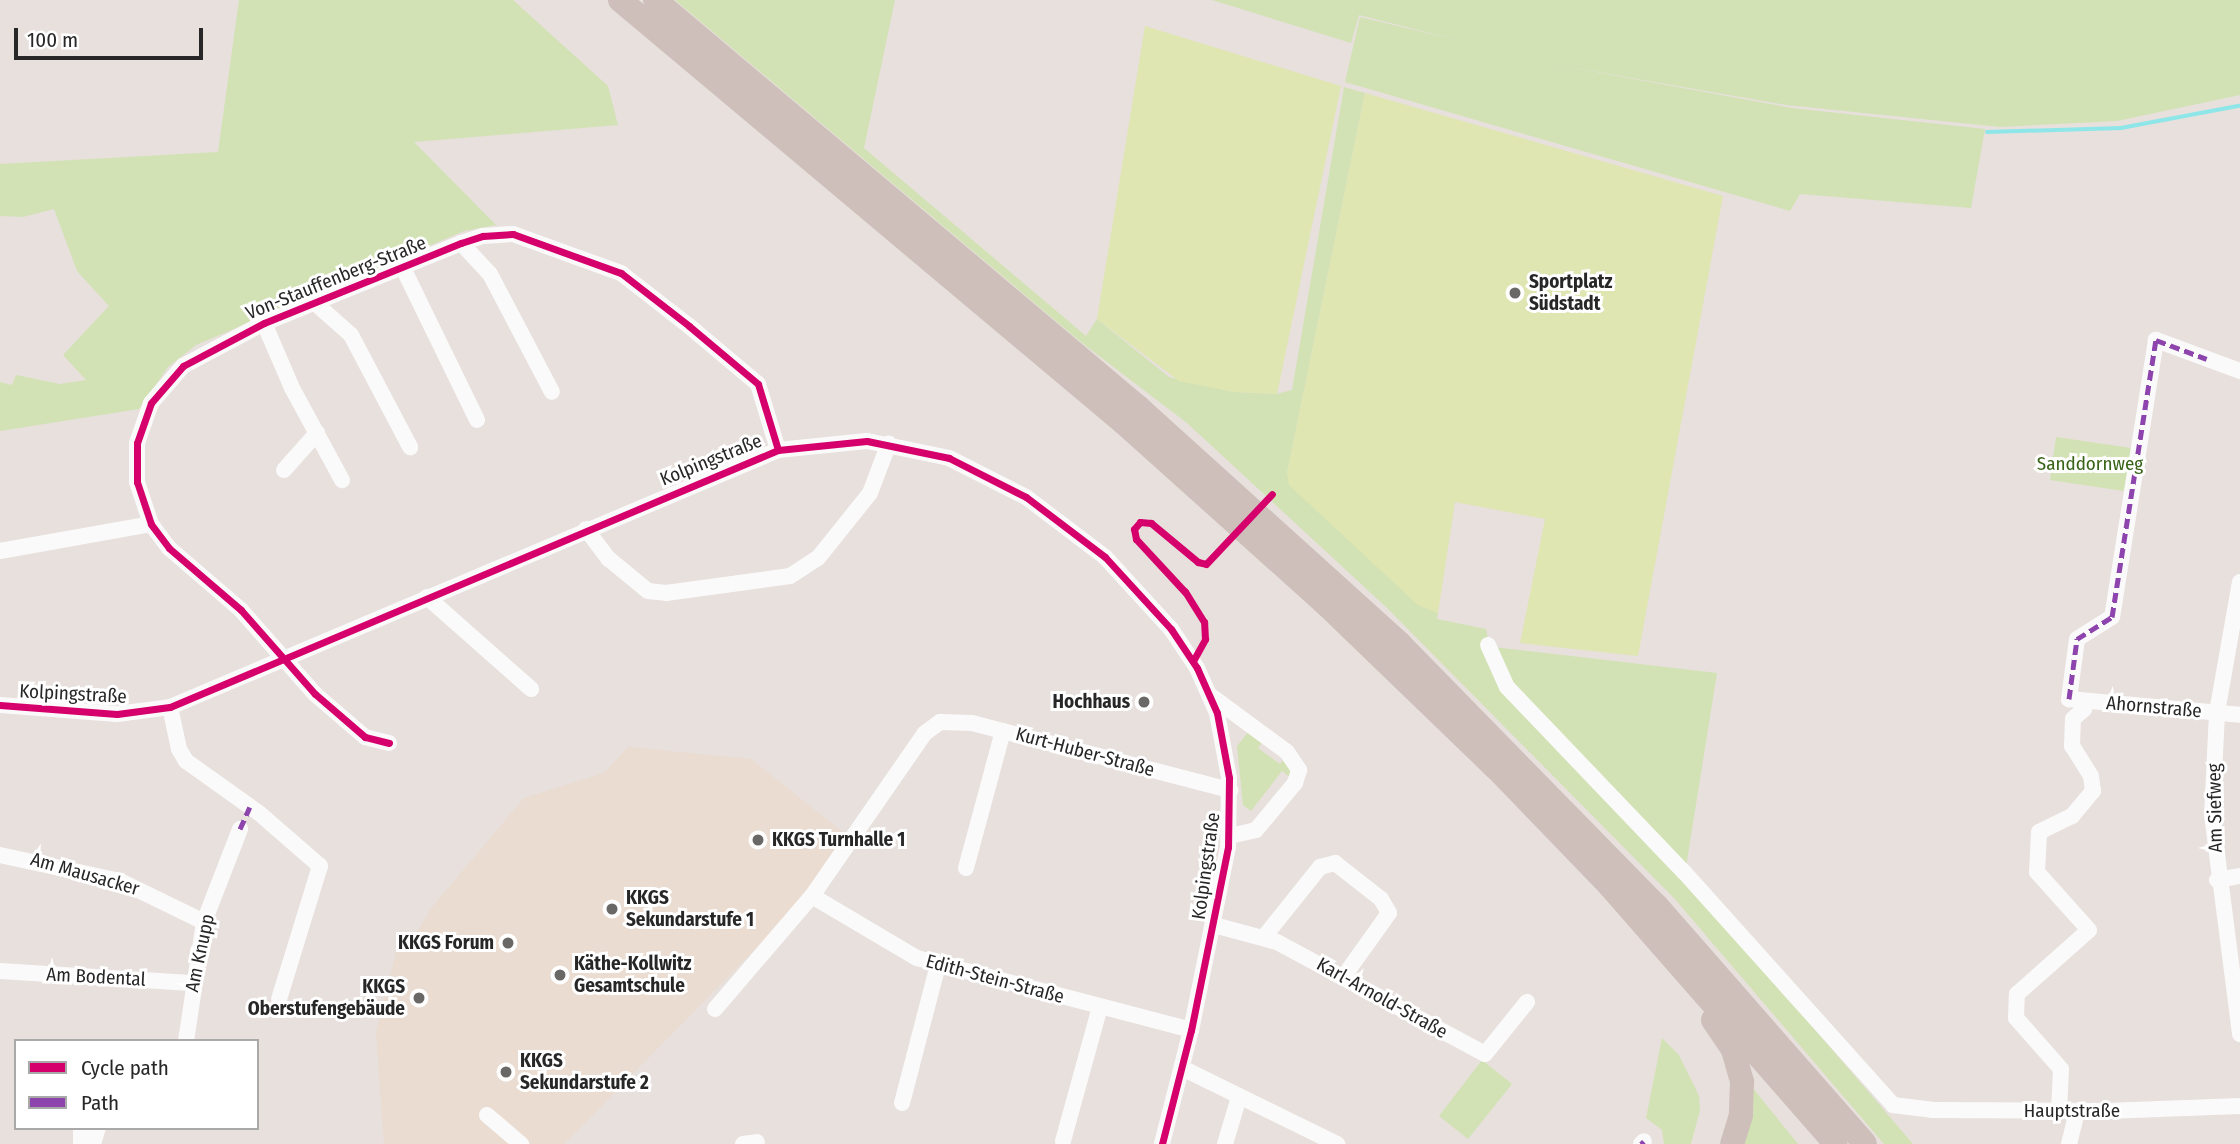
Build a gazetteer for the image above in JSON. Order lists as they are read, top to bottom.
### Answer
{
  "streets": {
    "street": [
      "Von-Stauffenberg-Straße",
      "Kolpingstraße",
      "Ahornstraße",
      "Kurt-Huber-Straße",
      "Am Siefweg",
      "Am Mausacker",
      "Am Knupp",
      "Am Bodental",
      "Edith-Stein-Straße",
      "Karl-Arnold-Straße",
      "Hauptstraße"
    ]
  },
  "crossings": [
    ["Von-Stauffenberg-Straße", "Kolpingstraße"],
    ["Kolpingstraße", "Kurt-Huber-Straße"],
    ["Kolpingstraße", "Edith-Stein-Straße"],
    ["Kolpingstraße", "Karl-Arnold-Straße"],
    ["Ahornstraße", "Am Siefweg"],
    ["Kurt-Huber-Straße", "Edith-Stein-Straße"],
    ["Am Mausacker", "Am Knupp"],
    ["Am Knupp", "Am Bodental"]
  ],
  "parks": ["Sanddornweg"],
  "places": [
    "Sportplatz Südstadt",
    "Hochhaus",
    "KKGS Turnhalle 1",
    "KKGS Sekundarstufe 1",
    "KKGS Forum",
    "Käthe-Kollwitz Gesamtschule",
    "KKGS Oberstufengebäude",
    "KKGS Sekundarstufe 2"
  ],
  "legend": ["Cycle path", "Path"],
  "scale_bar": "100 m"
}
